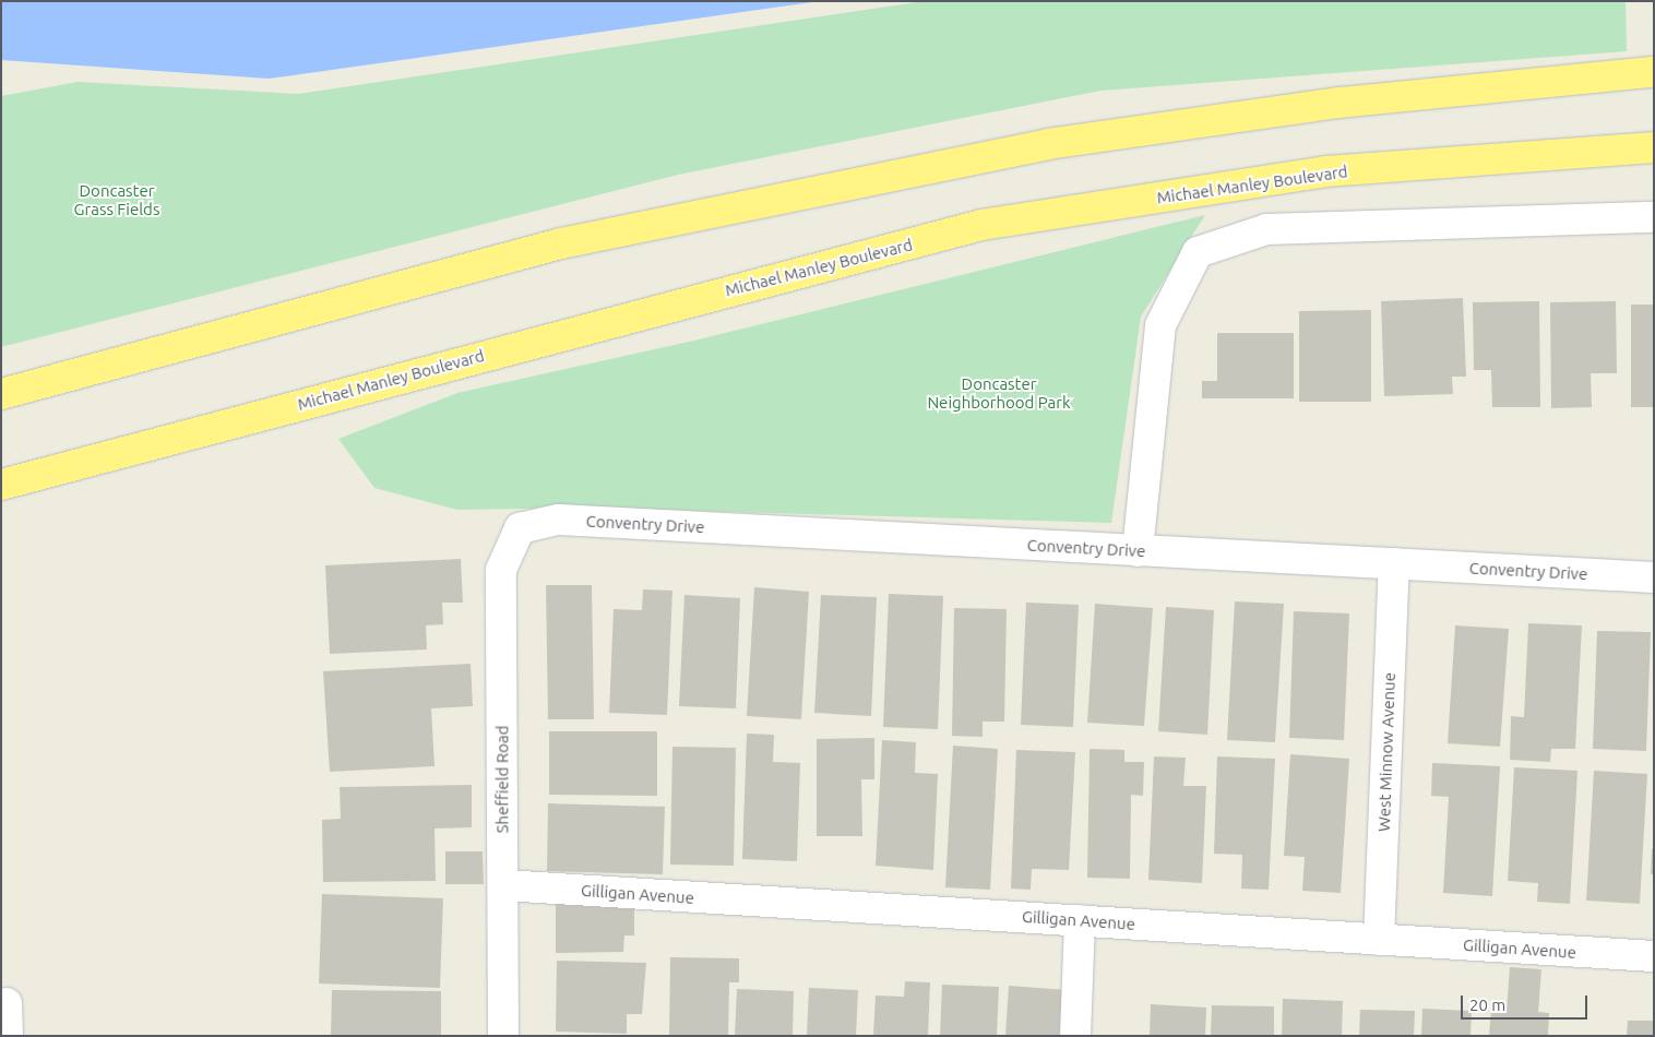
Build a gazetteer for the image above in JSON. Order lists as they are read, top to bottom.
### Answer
{
  "streets": {
    "highway": ["Michael Manley Boulevard"],
    "street": [
      "Conventry Drive",
      "West Minnow Avenue",
      "Sheffield Road",
      "Gilligan Avenue"
    ]
  },
  "crossings": [
    ["Conventry Drive", "West Minnow Avenue"],
    ["Conventry Drive", "Sheffield Road"],
    ["West Minnow Avenue", "Gilligan Avenue"],
    ["Sheffield Road", "Gilligan Avenue"]
  ],
  "parks": ["Doncaster Grass Fields", "Doncaster Neighborhood Park"],
  "scale_bar": "20 m"
}
